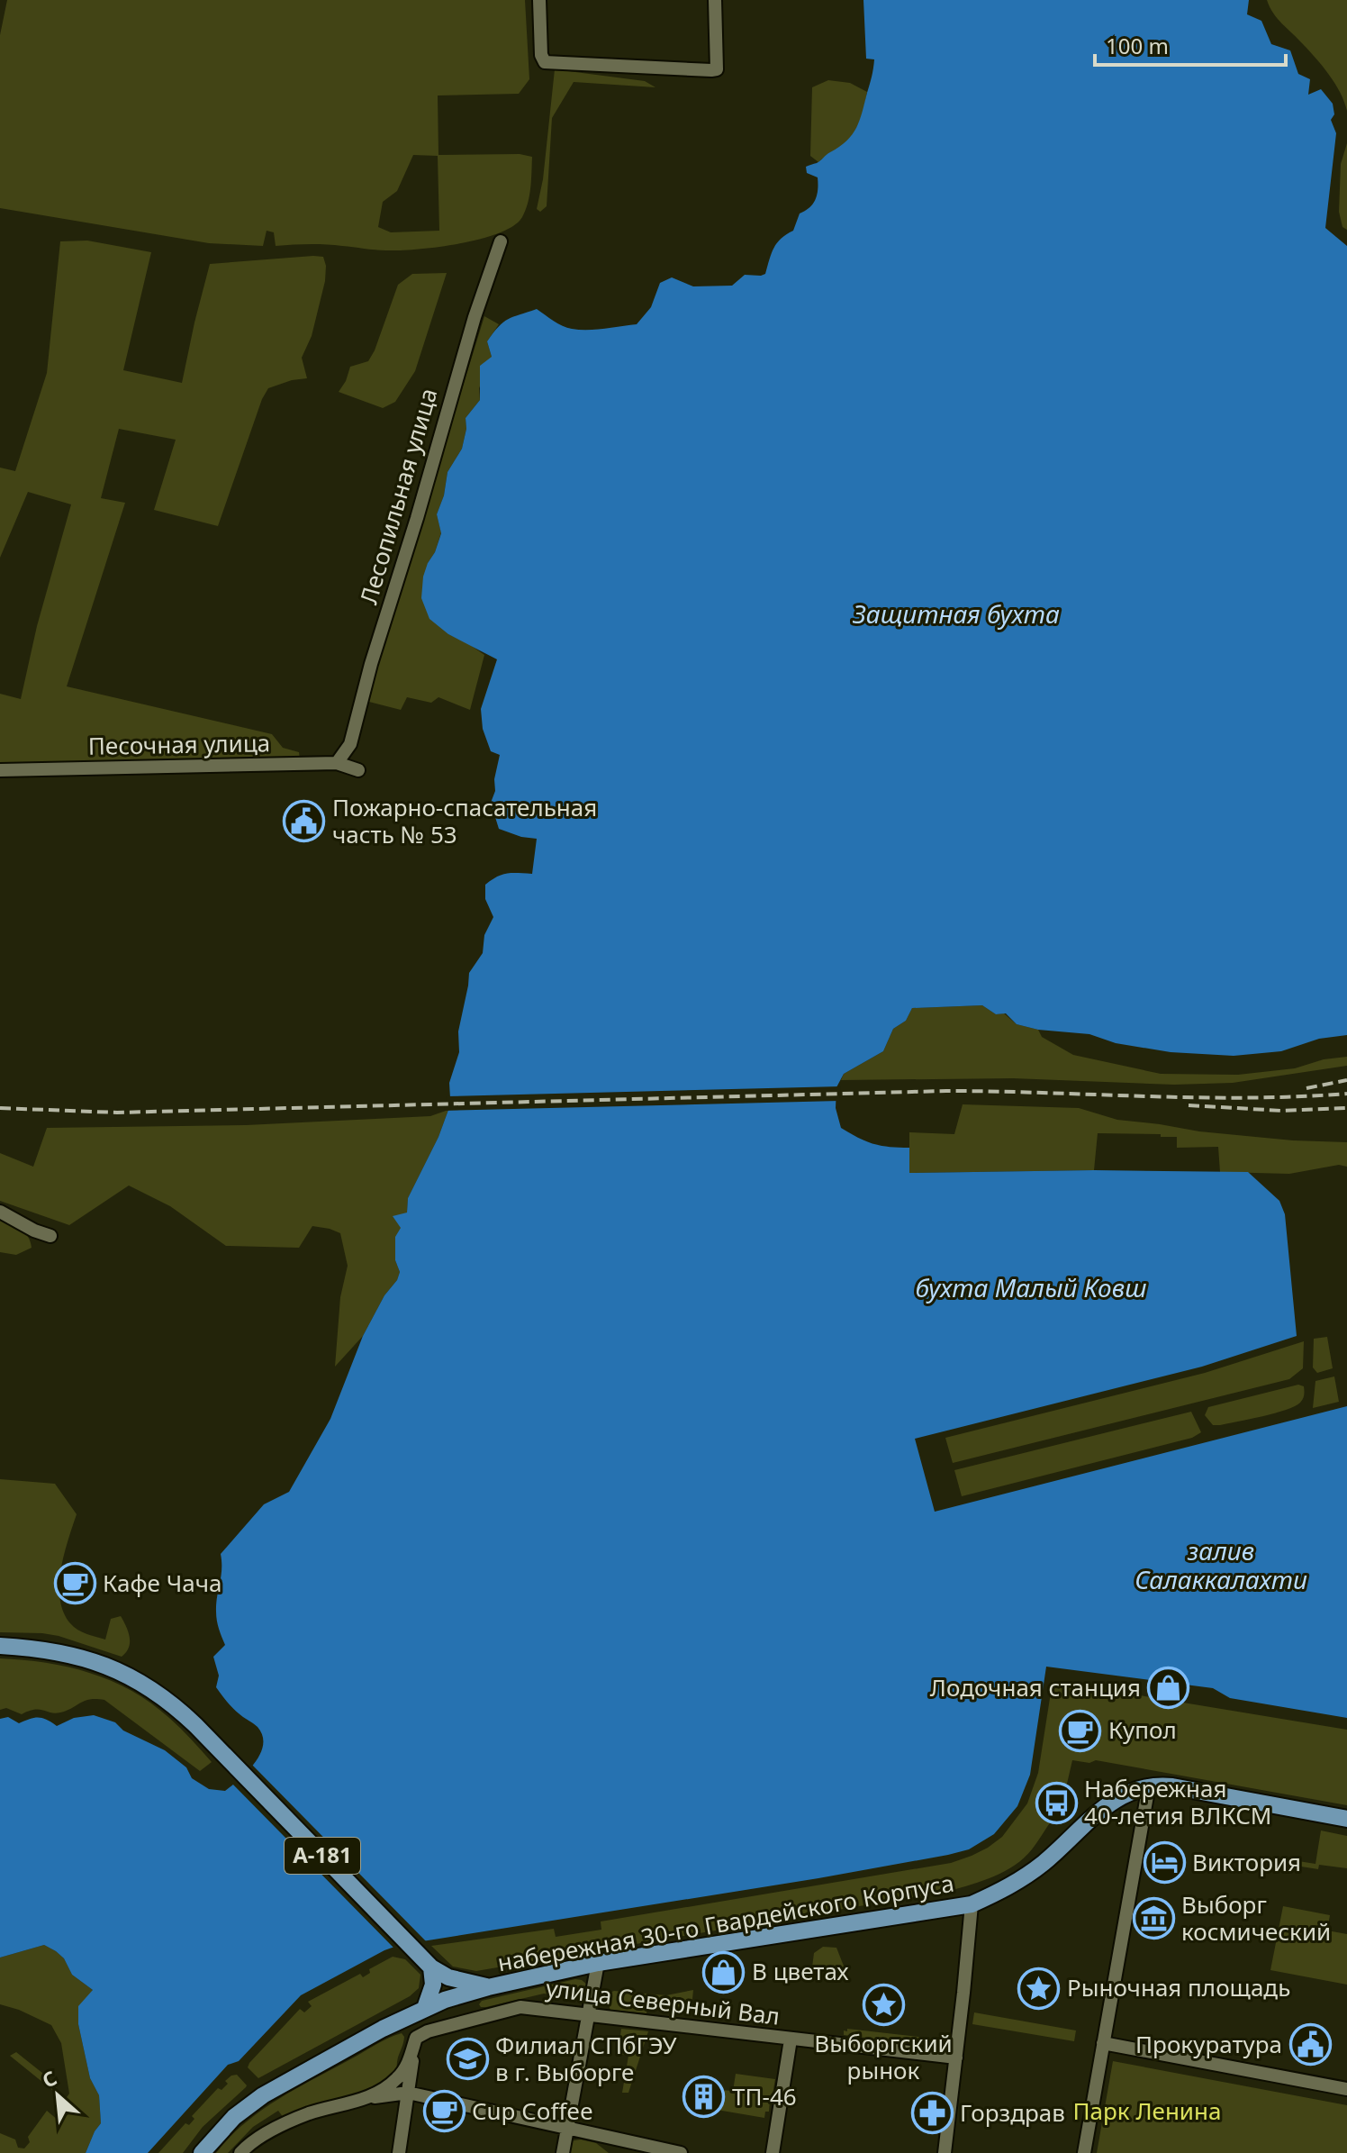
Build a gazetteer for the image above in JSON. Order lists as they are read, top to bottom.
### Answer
{
  "streets": {
    "main road": ["А-181", "набережная 30-го Гвардейского Корпуса"],
    "street": ["Лесопильная улица", "Песочная улица", "улица Северный Вал"]
  },
  "crossings": [
    ["Лесопильная улица", "Песочная улица"],
    ["А-181", "набережная 30-го Гвардейского Корпуса"]
  ],
  "water": ["Защитная бухта", "бухта Малый Ковш", "залив Салаккалахти"],
  "parks": ["Парк Ленина"],
  "places": {
    "public building": ["Пожарно-спасательная часть № 53", "Прокуратура"],
    "cafe": ["Кафе Чача", "Купол", "Cup Coffee"],
    "shop": ["Лодочная станция", "В цветах"],
    "bus stop": ["Набережная 40-летия ВЛКСМ"],
    "hotel": ["Виктория"],
    "museum": ["Выборг космический"],
    "place": ["Рыночная площадь", "Выборгский рынок"],
    "school or university": ["Филиал СПбГЭУ в г. Выборге"],
    "building": ["ТП-46"],
    "pharmacy": ["Горздрав"]
  },
  "scale_bar": "100 m",
  "north": "top left"
}
